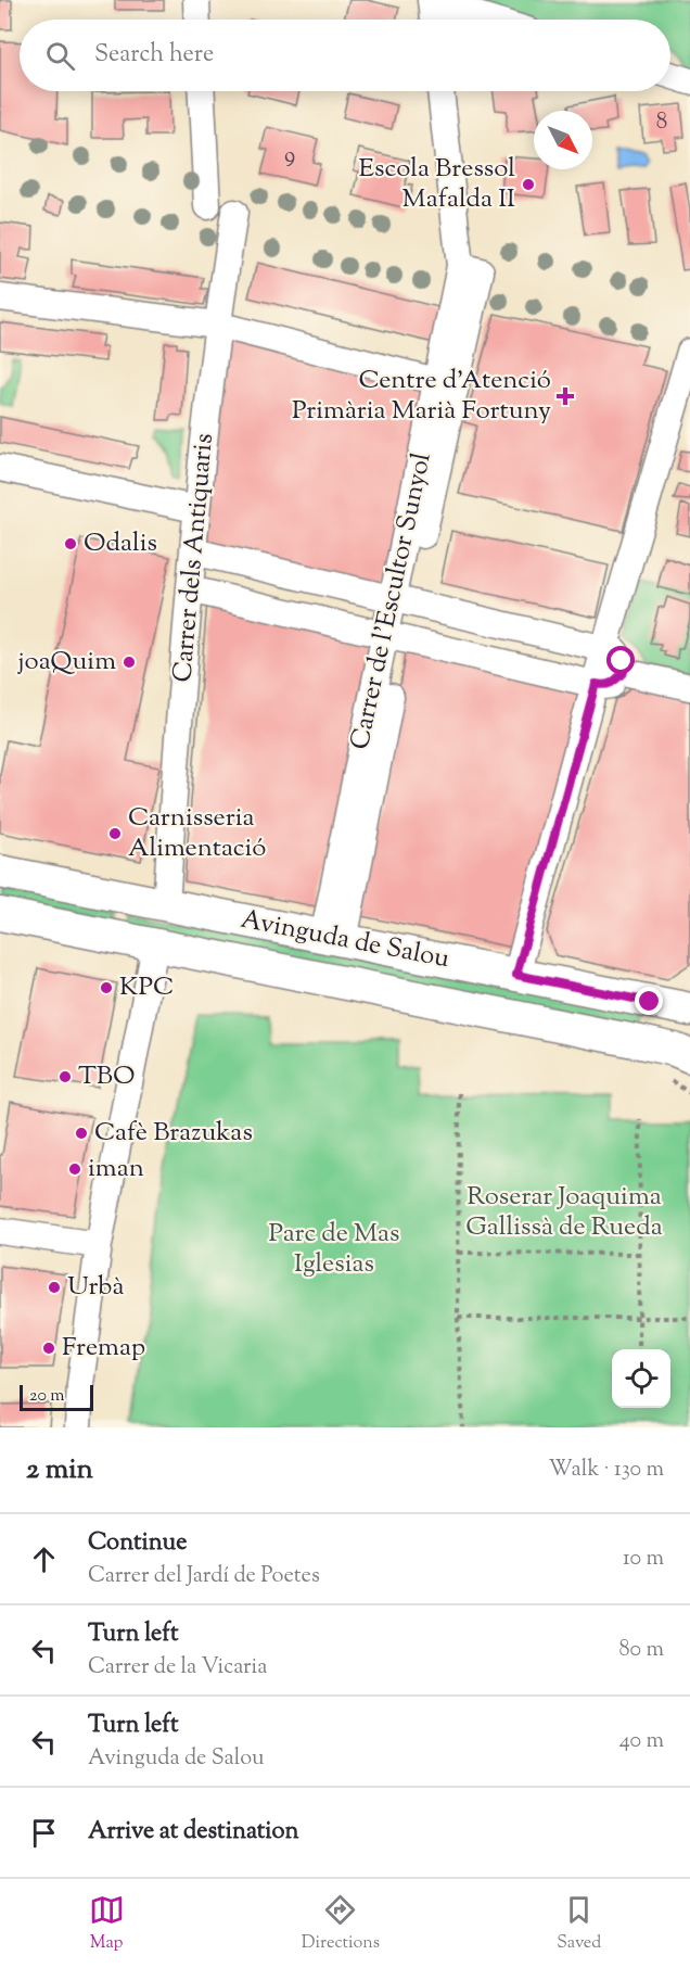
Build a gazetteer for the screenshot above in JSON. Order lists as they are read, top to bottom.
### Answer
{
  "streets": {
    "main road": ["Avinguda de Salou"],
    "street": ["Carrer dels Antiquaris", "Carrer de l'Escultor Sunyol"]
  },
  "crossings": [
    ["Carrer dels Antiquaris", "Avinguda de Salou"],
    ["Carrer de l'Escultor Sunyol", "Avinguda de Salou"]
  ],
  "parks": ["Roserar Joaquima Gallissà de Rueda", "Parc de Mas Iglesias"],
  "places": {
    "other": [
      "Escola Bressol Mafalda II",
      "Odalis",
      "joaQuim",
      "Carnisseria Alimentació",
      "KPC",
      "TBO",
      "Cafè Brazukas",
      "iman",
      "Urbà",
      "Fremap"
    ],
    "health": ["Centre d'Atenció Primària Marià Fortuny"]
  },
  "house_numbers": ["8", "9"],
  "scale_bar": "20 m",
  "north": "bottom right",
  "page": {
    "search": "Search here",
    "scale": "20 m",
    "heading": ["2 min", "Walk · 130 m"],
    "list": [
      ["Continue", "Carrer del Jardí de Poetes", "10 m"],
      ["Turn left", "Carrer de la Vicaria", "80 m"],
      ["Turn left", "Avinguda de Salou", "40 m"],
      "Arrive at destination"
    ],
    "nav": ["Map", "Directions", "Saved"]
  }
}
